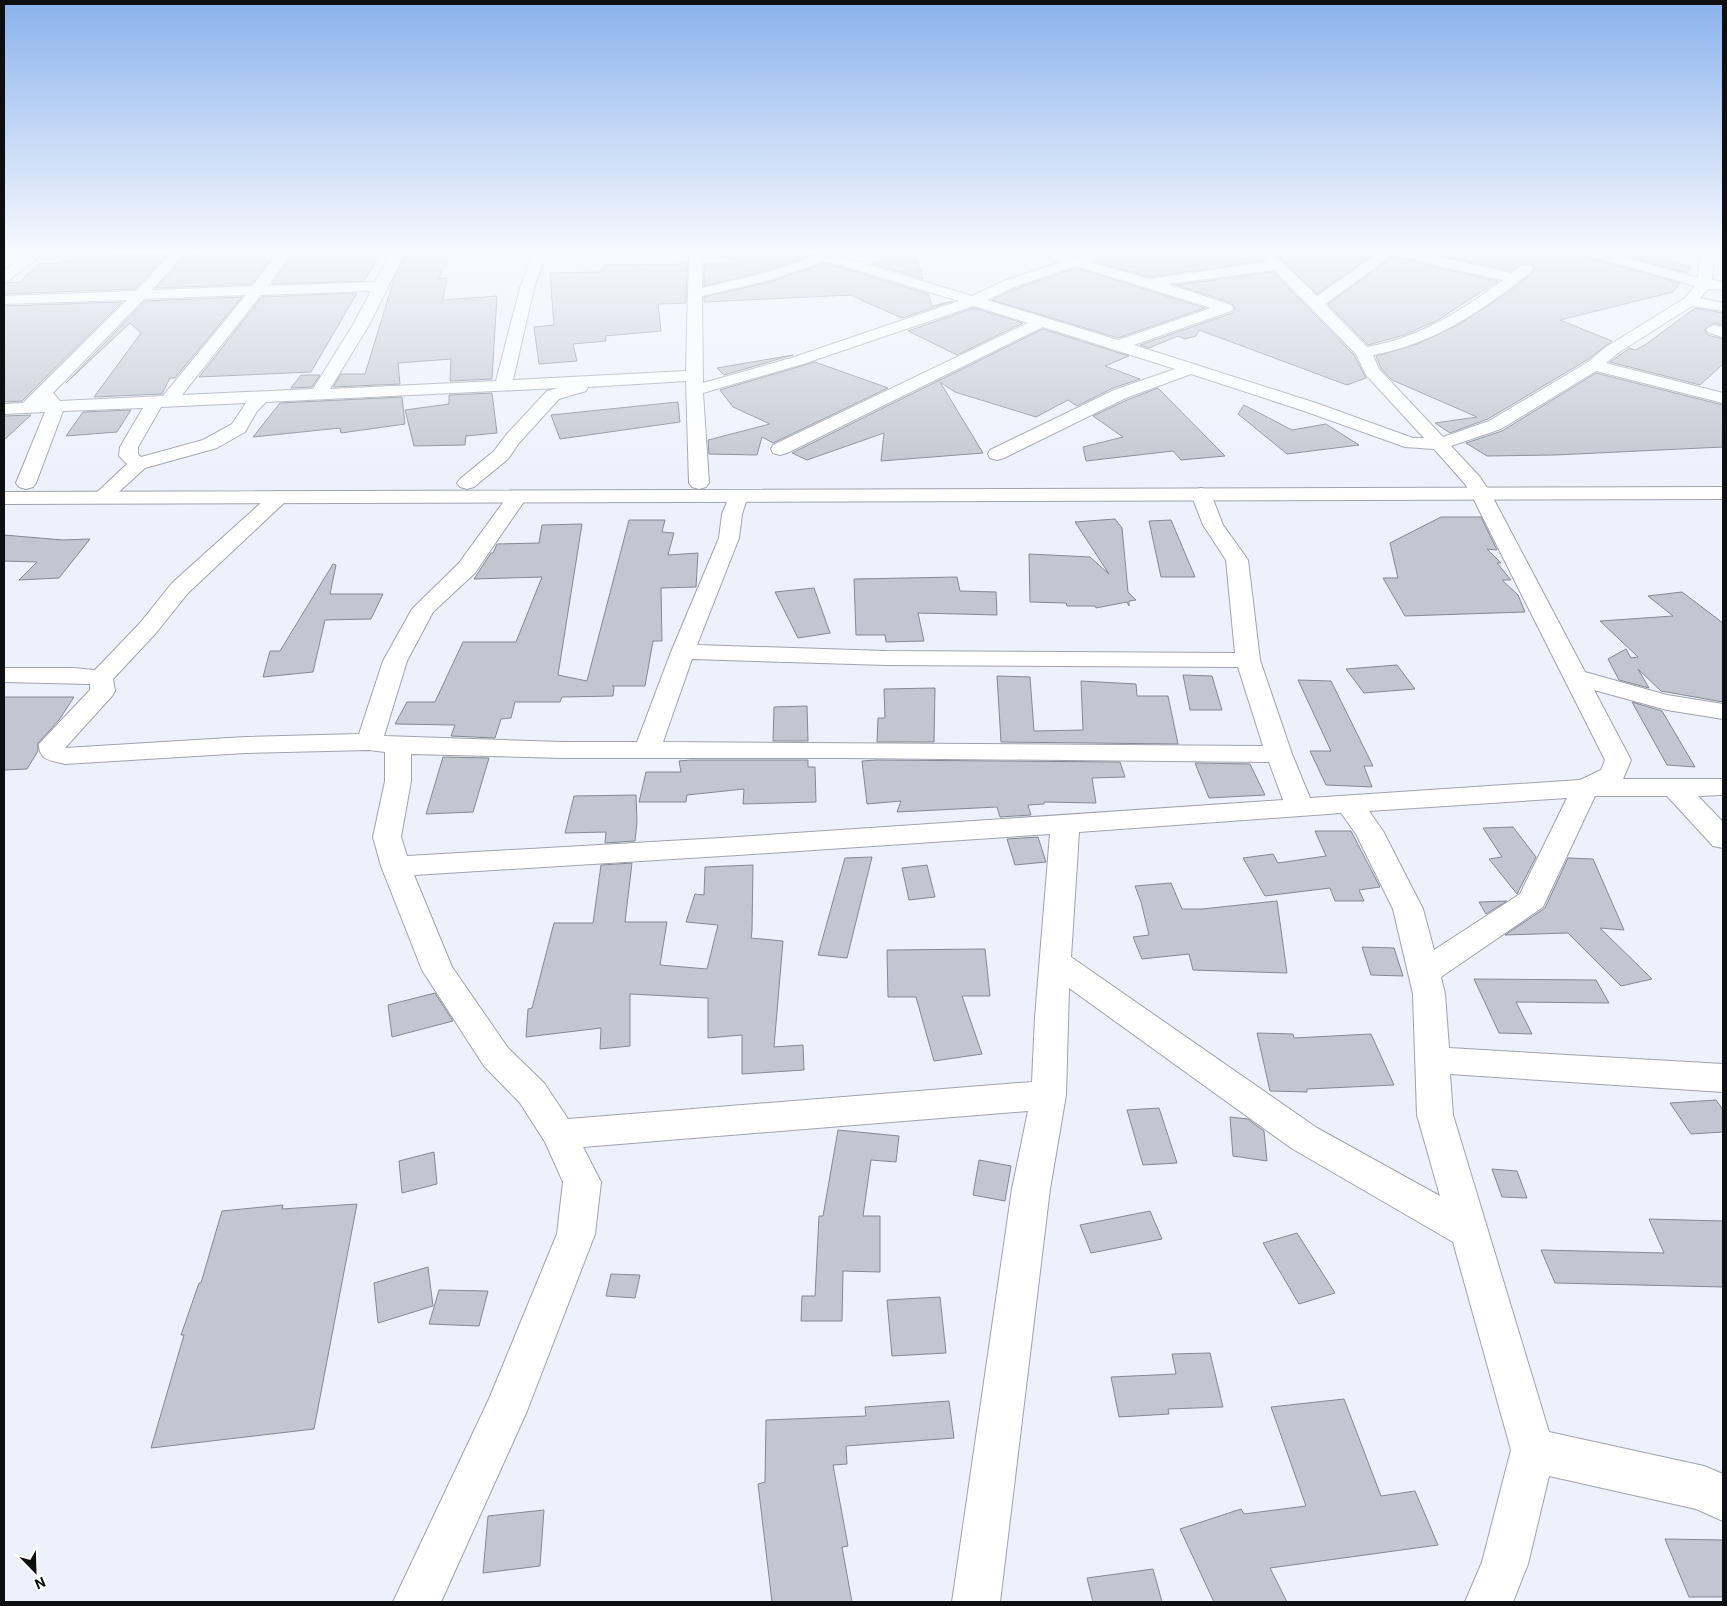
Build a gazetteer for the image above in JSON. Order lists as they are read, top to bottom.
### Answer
{
  "north": "bottom right"
}
